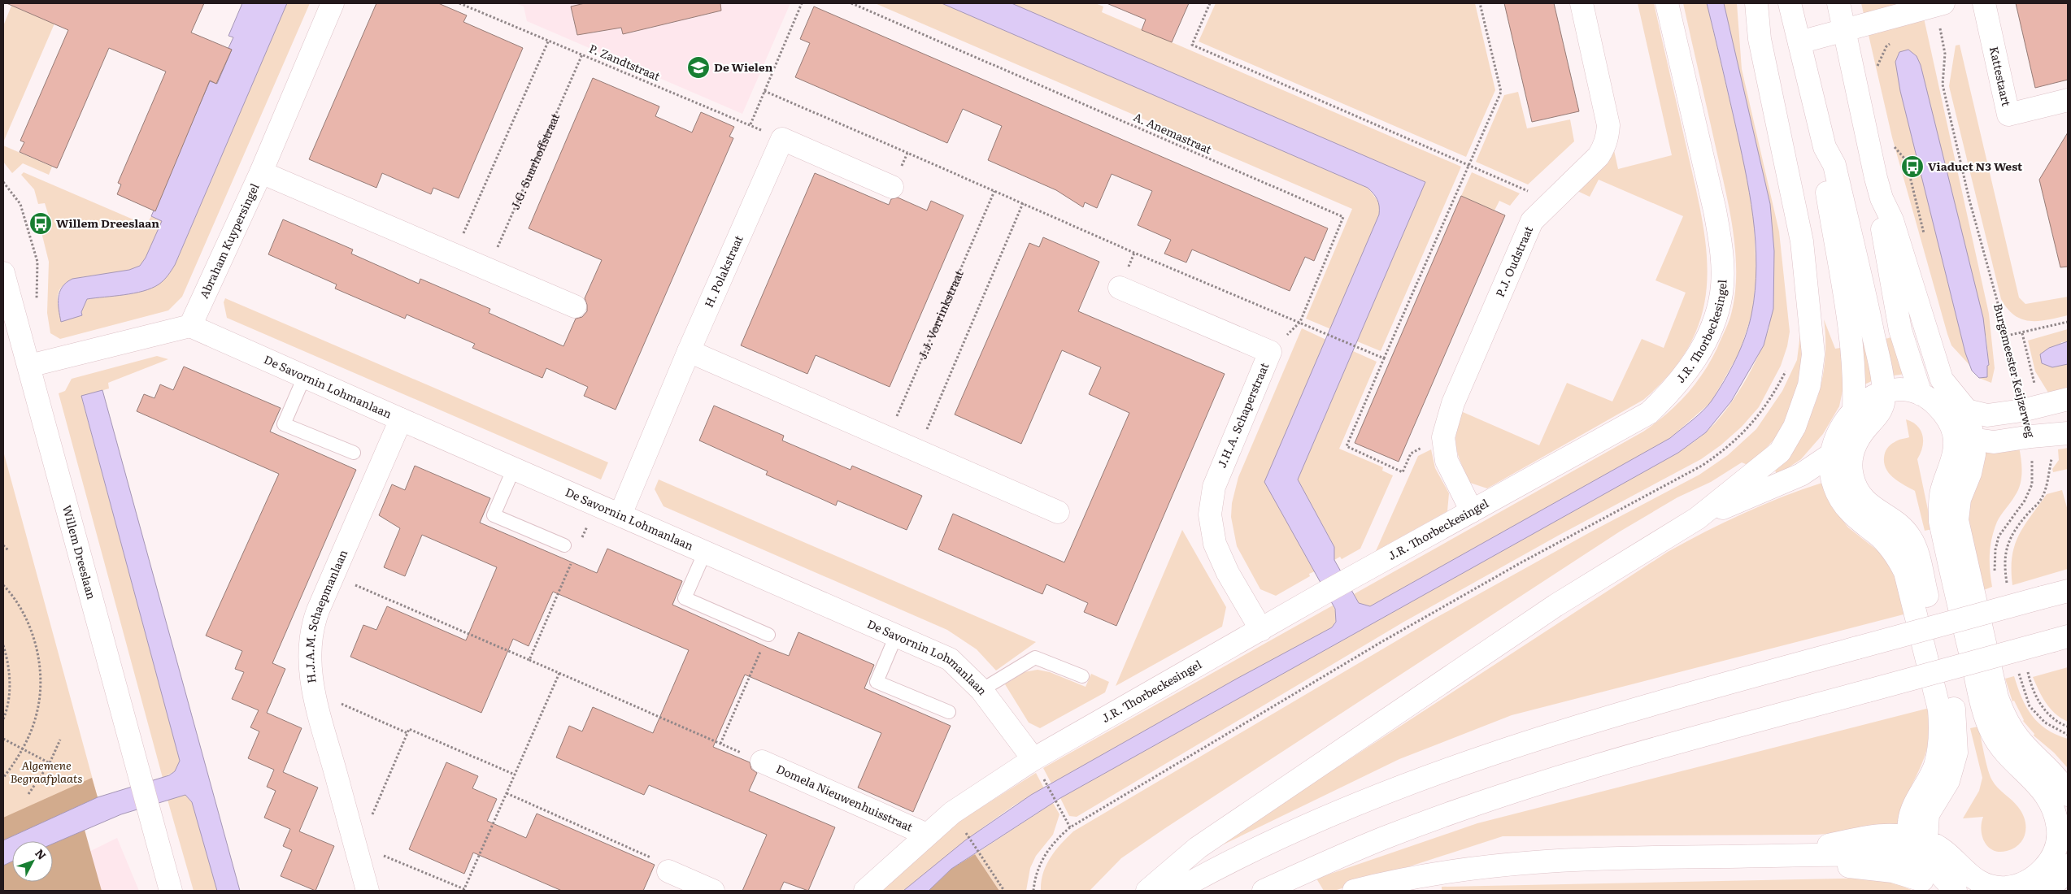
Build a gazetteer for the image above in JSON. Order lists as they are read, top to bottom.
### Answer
{
  "streets": {
    "main road": [
      "Kattestaart",
      "Abraham Kuypersingel",
      "P.J. Oudstraat",
      "H. Polakstraat",
      "J.R. Thorbeckesingel",
      "De Savornin Lohmanlaan",
      "J.H.A. Schaperstraat",
      "Willem Dreeslaan",
      "H.J.A.M. Schaepmanlaan",
      "Domela Nieuwenhuisstraat"
    ],
    "path": [
      "P. Zandtstraat",
      "A. Anemastraat",
      "J.G. Suurhoffstraat",
      "J.J. Vorrinkstraat",
      "Burgemeester Keijzerweg"
    ]
  },
  "crossings": [
    ["P. Zandtstraat", "J.G. Suurhoffstraat"],
    ["P. Zandtstraat", "H. Polakstraat"],
    ["A. Anemastraat", "J.H.A. Schaperstraat"],
    ["Abraham Kuypersingel", "De Savornin Lohmanlaan"],
    ["P.J. Oudstraat", "J.R. Thorbeckesingel"],
    ["H. Polakstraat", "De Savornin Lohmanlaan"],
    ["J.R. Thorbeckesingel", "De Savornin Lohmanlaan"],
    ["J.R. Thorbeckesingel", "J.H.A. Schaperstraat"],
    ["J.R. Thorbeckesingel", "Domela Nieuwenhuisstraat"],
    ["De Savornin Lohmanlaan", "H.J.A.M. Schaepmanlaan"]
  ],
  "parks": ["Algemene Begraafplaats"],
  "places": {
    "school or university": ["De Wielen"],
    "bus stop": ["Viaduct N3 West", "Willem Dreeslaan"]
  },
  "north": "top right"
}
